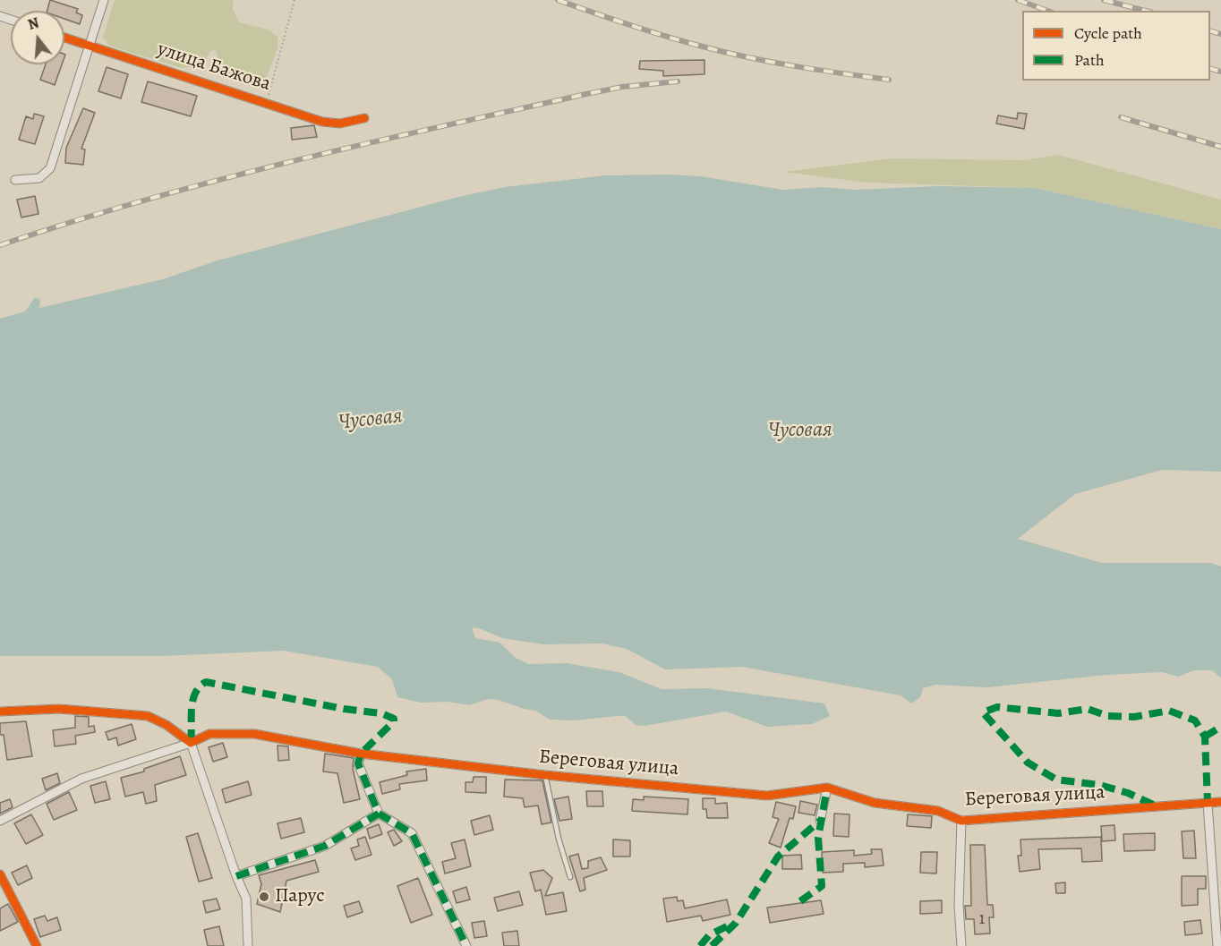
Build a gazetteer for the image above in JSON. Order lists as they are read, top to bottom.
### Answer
{
  "streets": {
    "street": ["улица Бажова", "Береговая улица"]
  },
  "water": ["Чусовая"],
  "places": ["Парус"],
  "house_numbers": ["1"],
  "legend": ["Cycle path", "Path"],
  "north": "top"
}
